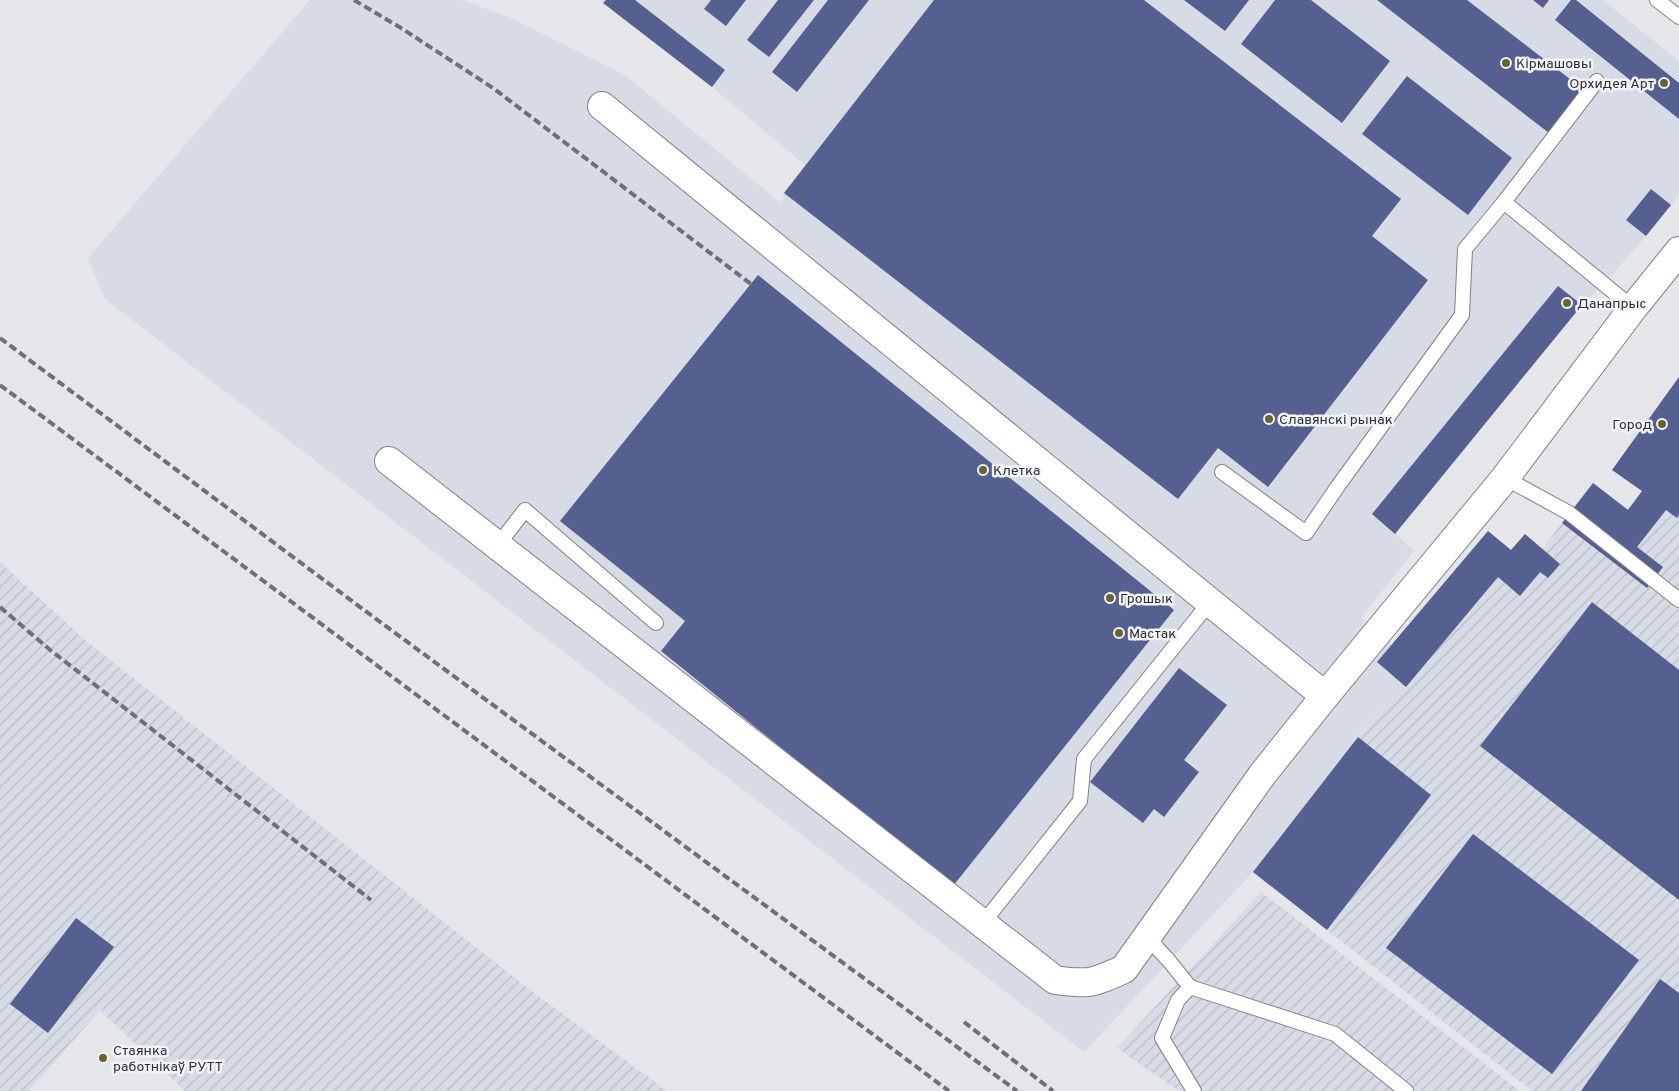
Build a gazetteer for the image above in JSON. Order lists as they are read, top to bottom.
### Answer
{
  "places": [
    "Кірмашовы",
    "Орхидея Арт",
    "Данапрыс",
    "Славянскі рынак",
    "Город",
    "Клетка",
    "Грошык",
    "Мастак",
    "Стаянка работнікаў РУТТ"
  ]
}
